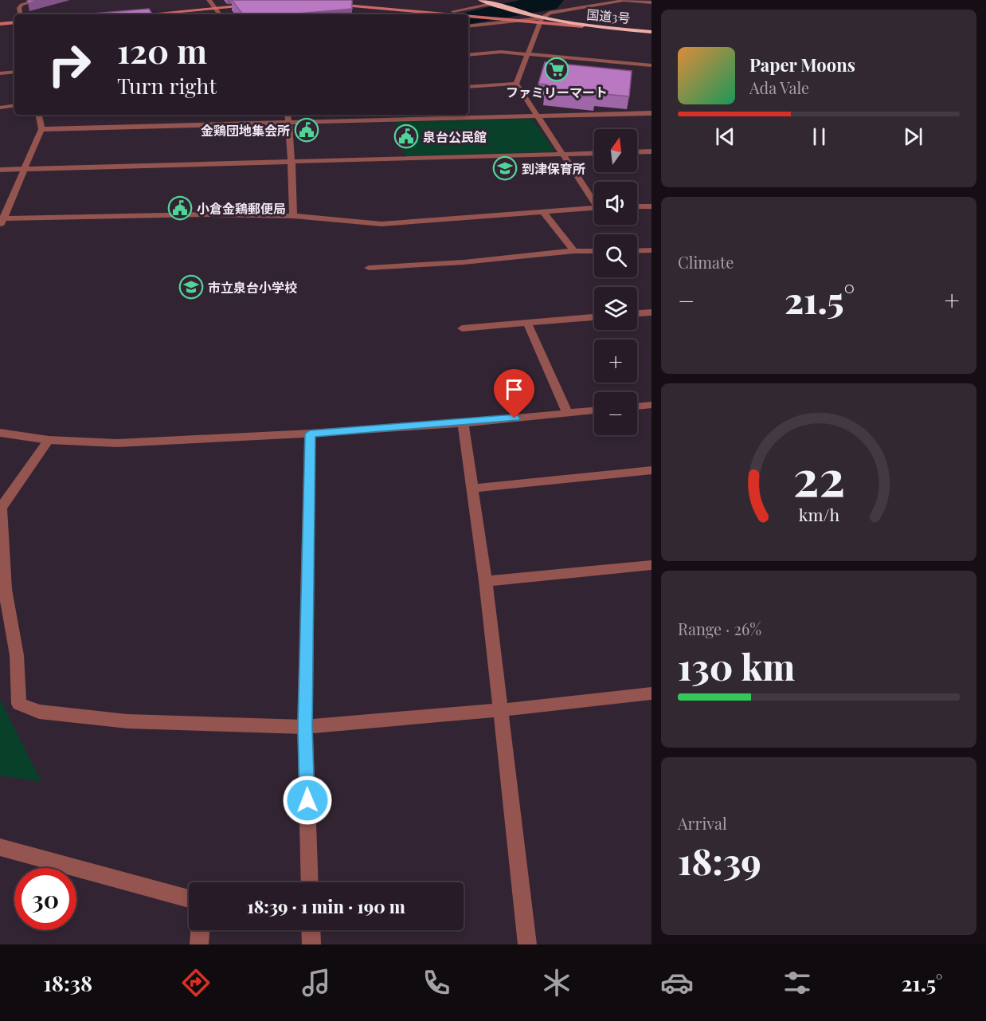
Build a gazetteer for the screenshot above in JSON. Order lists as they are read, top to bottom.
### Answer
{
  "streets": {
    "highway": ["国道3号"]
  },
  "places": {
    "supermarket": ["ファミリーマート"],
    "public building": ["金鶏団地集会所", "泉台公民館", "小倉金鶏郵便局"],
    "school or university": ["到津保育所", "市立泉台小学校"]
  },
  "north": "top",
  "page": {
    "turn": ["120 m", "Turn right"],
    "song": ["Paper Moons", "Ada Vale"],
    "map_buttons": ["+", "−"],
    "tile": [
      "Climate",
      ["Range · 26%", "130 km"],
      ["Arrival", "18:39"]
    ],
    "heat": ["−", "21.5°", "+"],
    "limit": "30",
    "trip": "18:39 · 1 min · 190 m",
    "tabs": ["18:38", "21.5°"],
    "gauge": ["22", "km/h"]
  }
}
